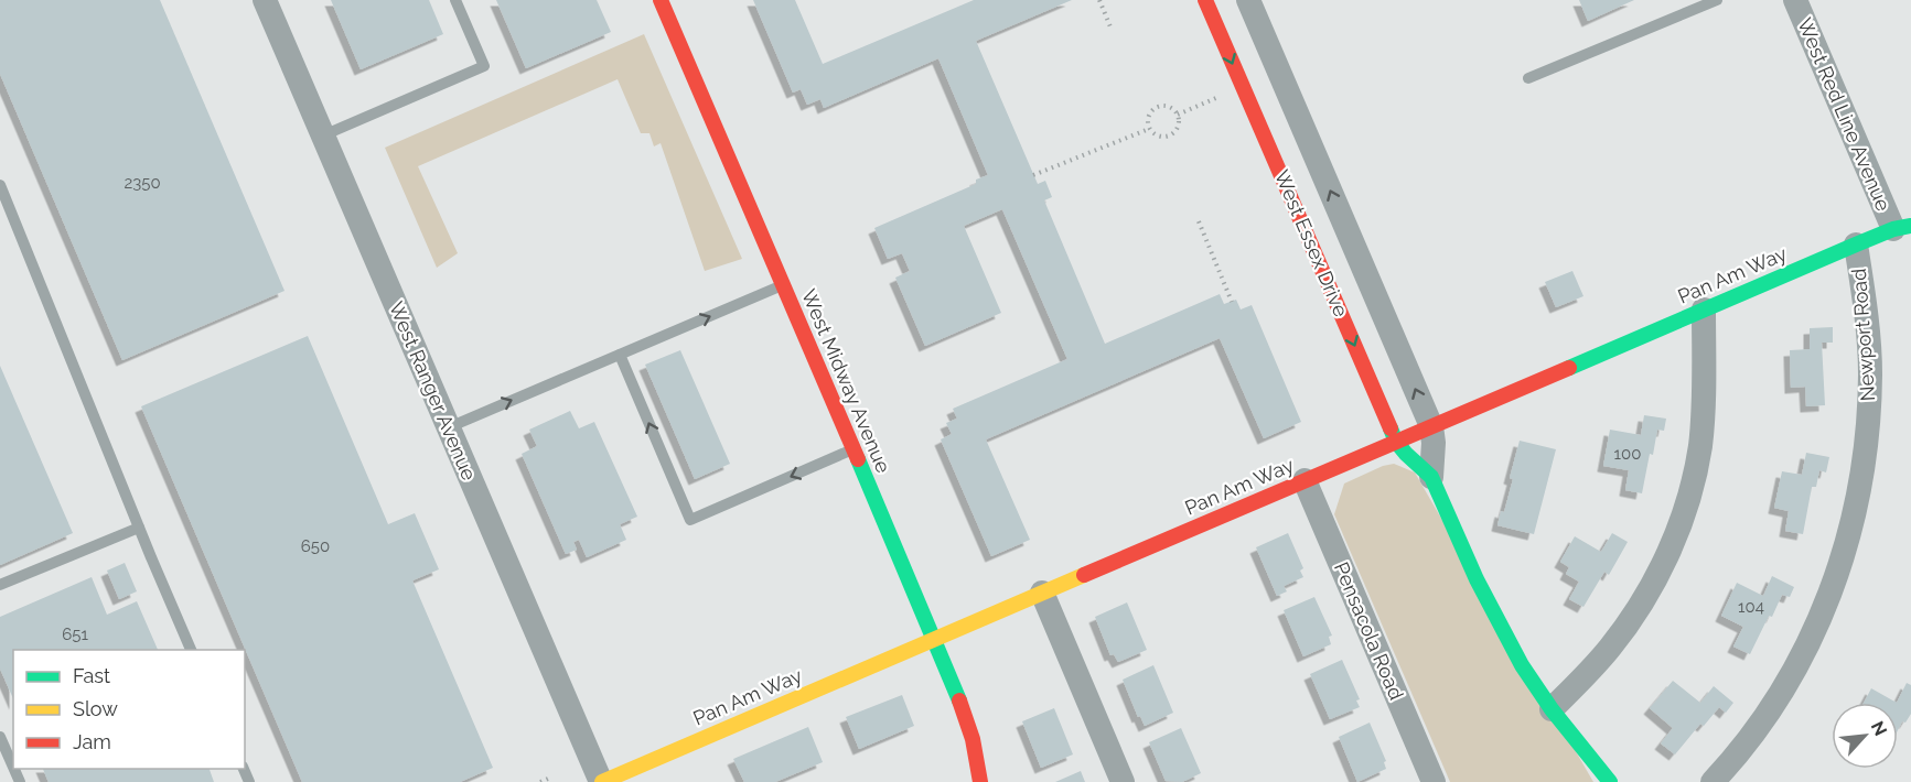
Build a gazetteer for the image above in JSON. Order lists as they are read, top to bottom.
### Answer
{
  "streets": {
    "street": [
      "West Red Line Avenue",
      "West Essex Drive",
      "Pan Am Way",
      "Newport Road",
      "West Midway Avenue",
      "West Ranger Avenue",
      "Pensacola Road"
    ]
  },
  "crossings": [
    ["West Red Line Avenue", "Pan Am Way"],
    ["West Essex Drive", "Pan Am Way"],
    ["Pan Am Way", "Newport Road"],
    ["Pan Am Way", "West Midway Avenue"],
    ["Pan Am Way", "West Ranger Avenue"],
    ["Pan Am Way", "Pensacola Road"]
  ],
  "house_numbers": [
    "2350",
    "100",
    "650",
    "104",
    "651"
  ],
  "legend": ["Fast", "Slow", "Jam"],
  "north": "top right"
}
